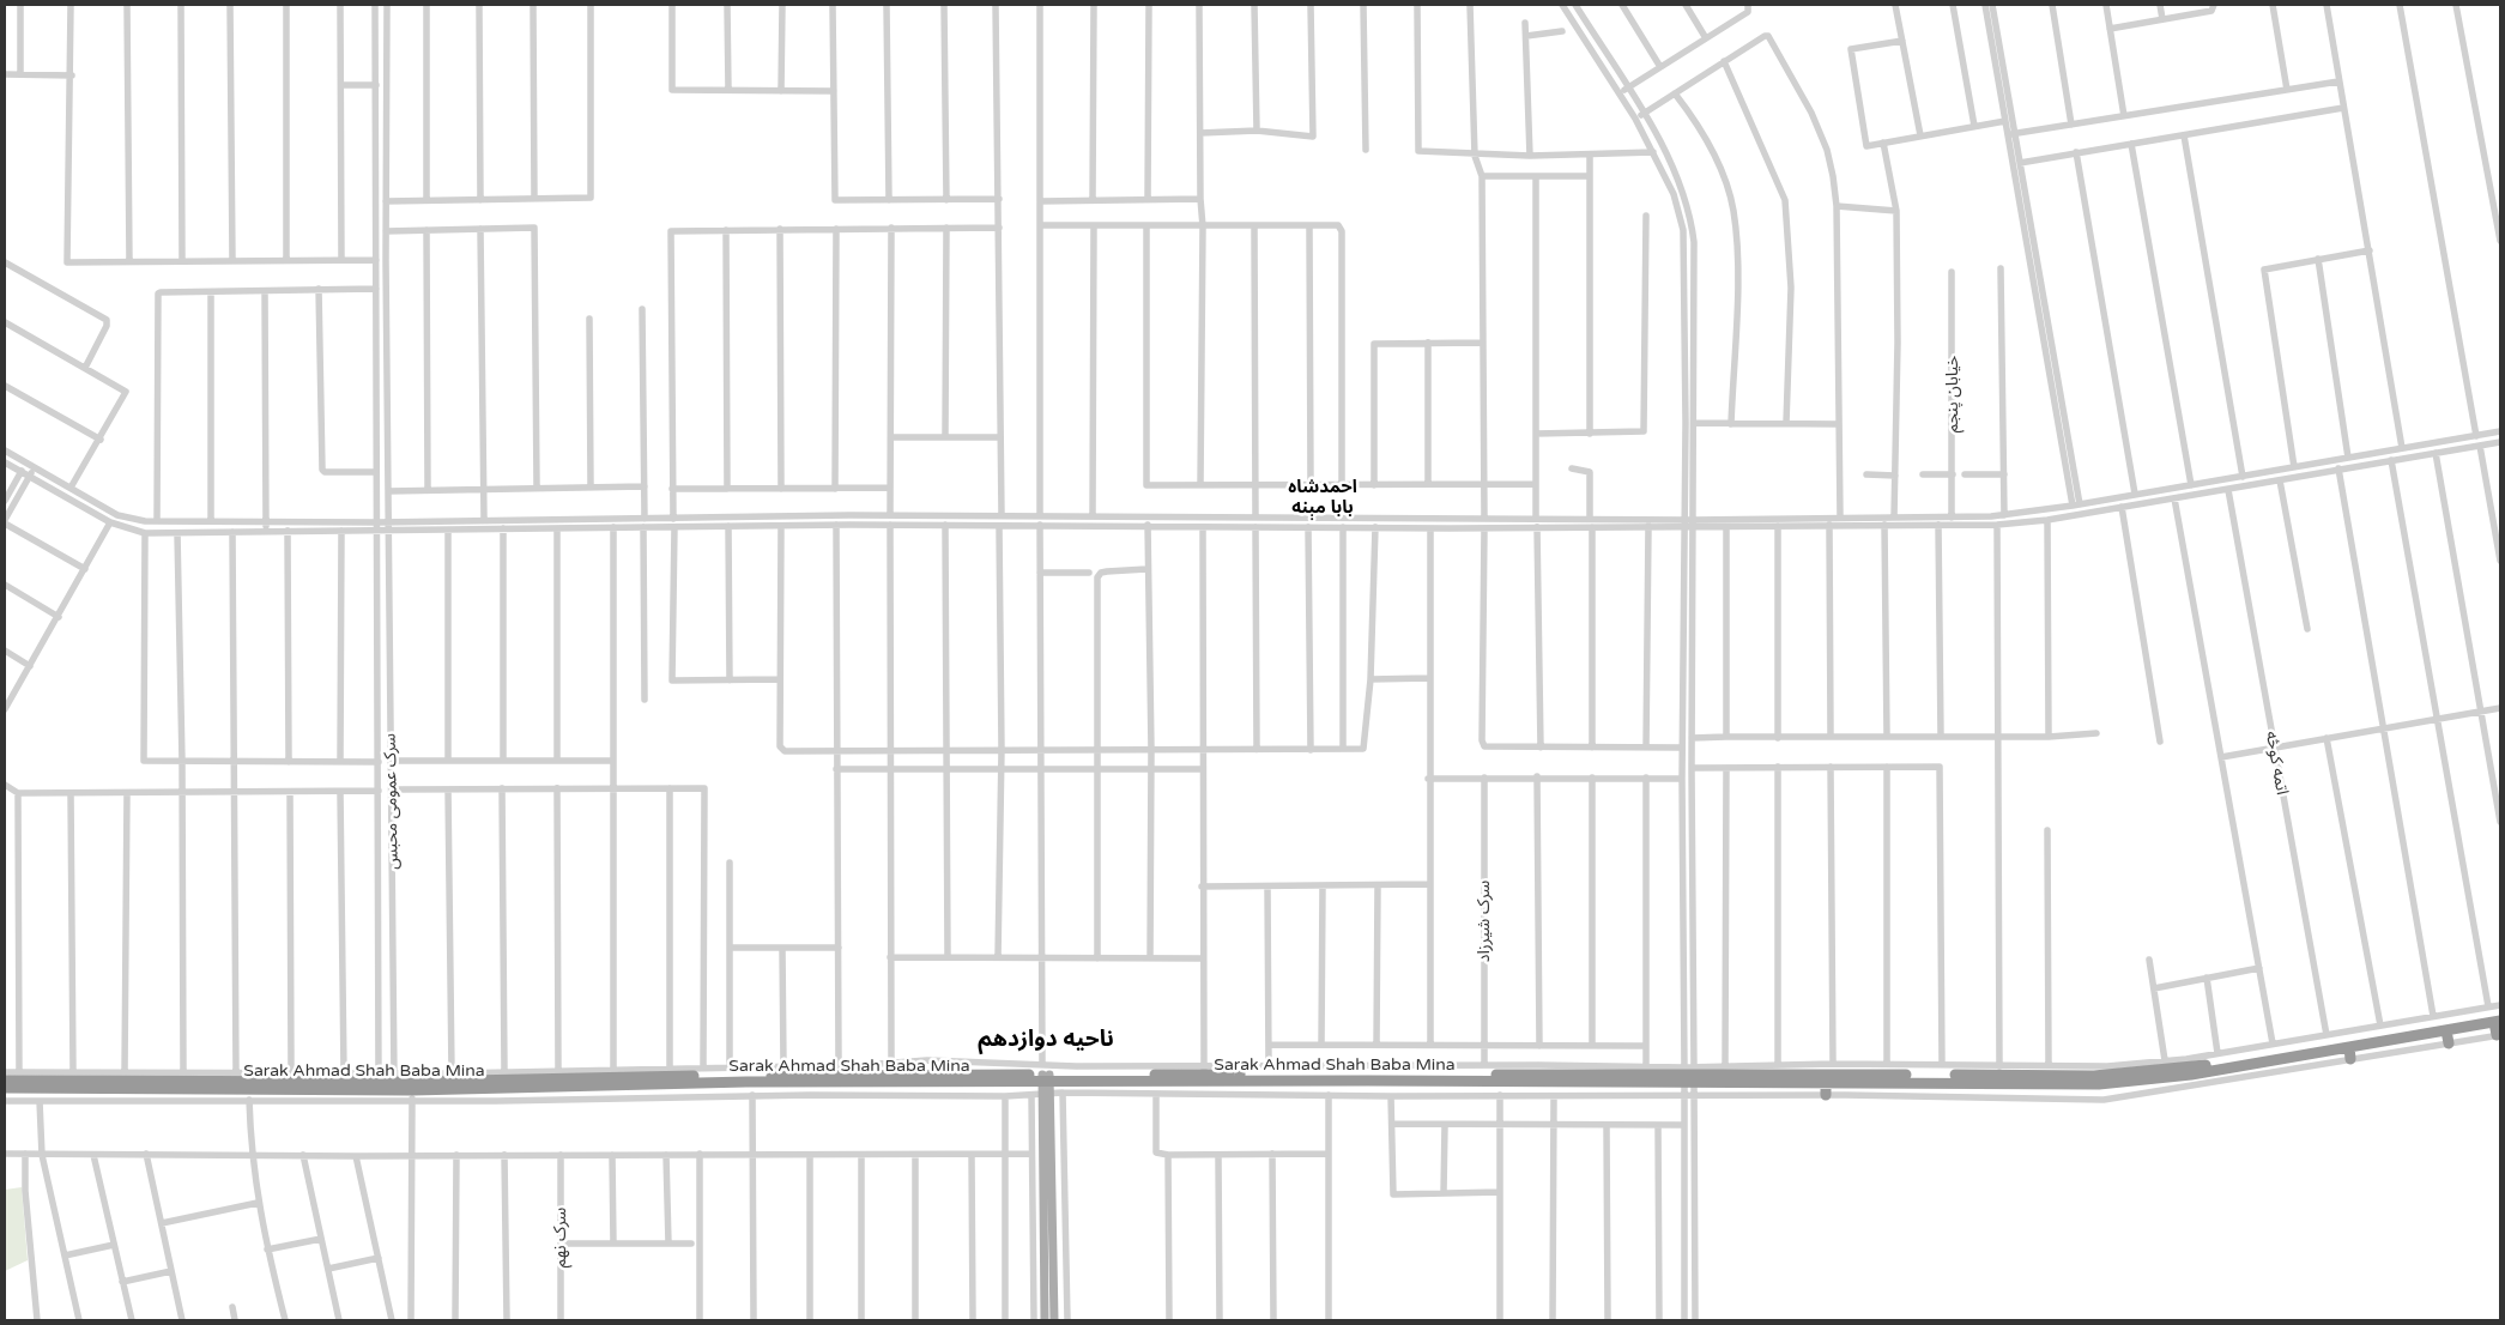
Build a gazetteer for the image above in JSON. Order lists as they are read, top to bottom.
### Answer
{
  "streets": {
    "highway": ["Sarak Ahmad Shah Baba Mina"],
    "street": [
      "خیابان پنجم",
      "اتمه کوڅه",
      "سرک عمومی محبس",
      "سرک شیرزاد",
      "سرک نهم"
    ]
  },
  "districts": ["احمدشاه بابا مېنه", "ناحیه دوازدهم"]
}
